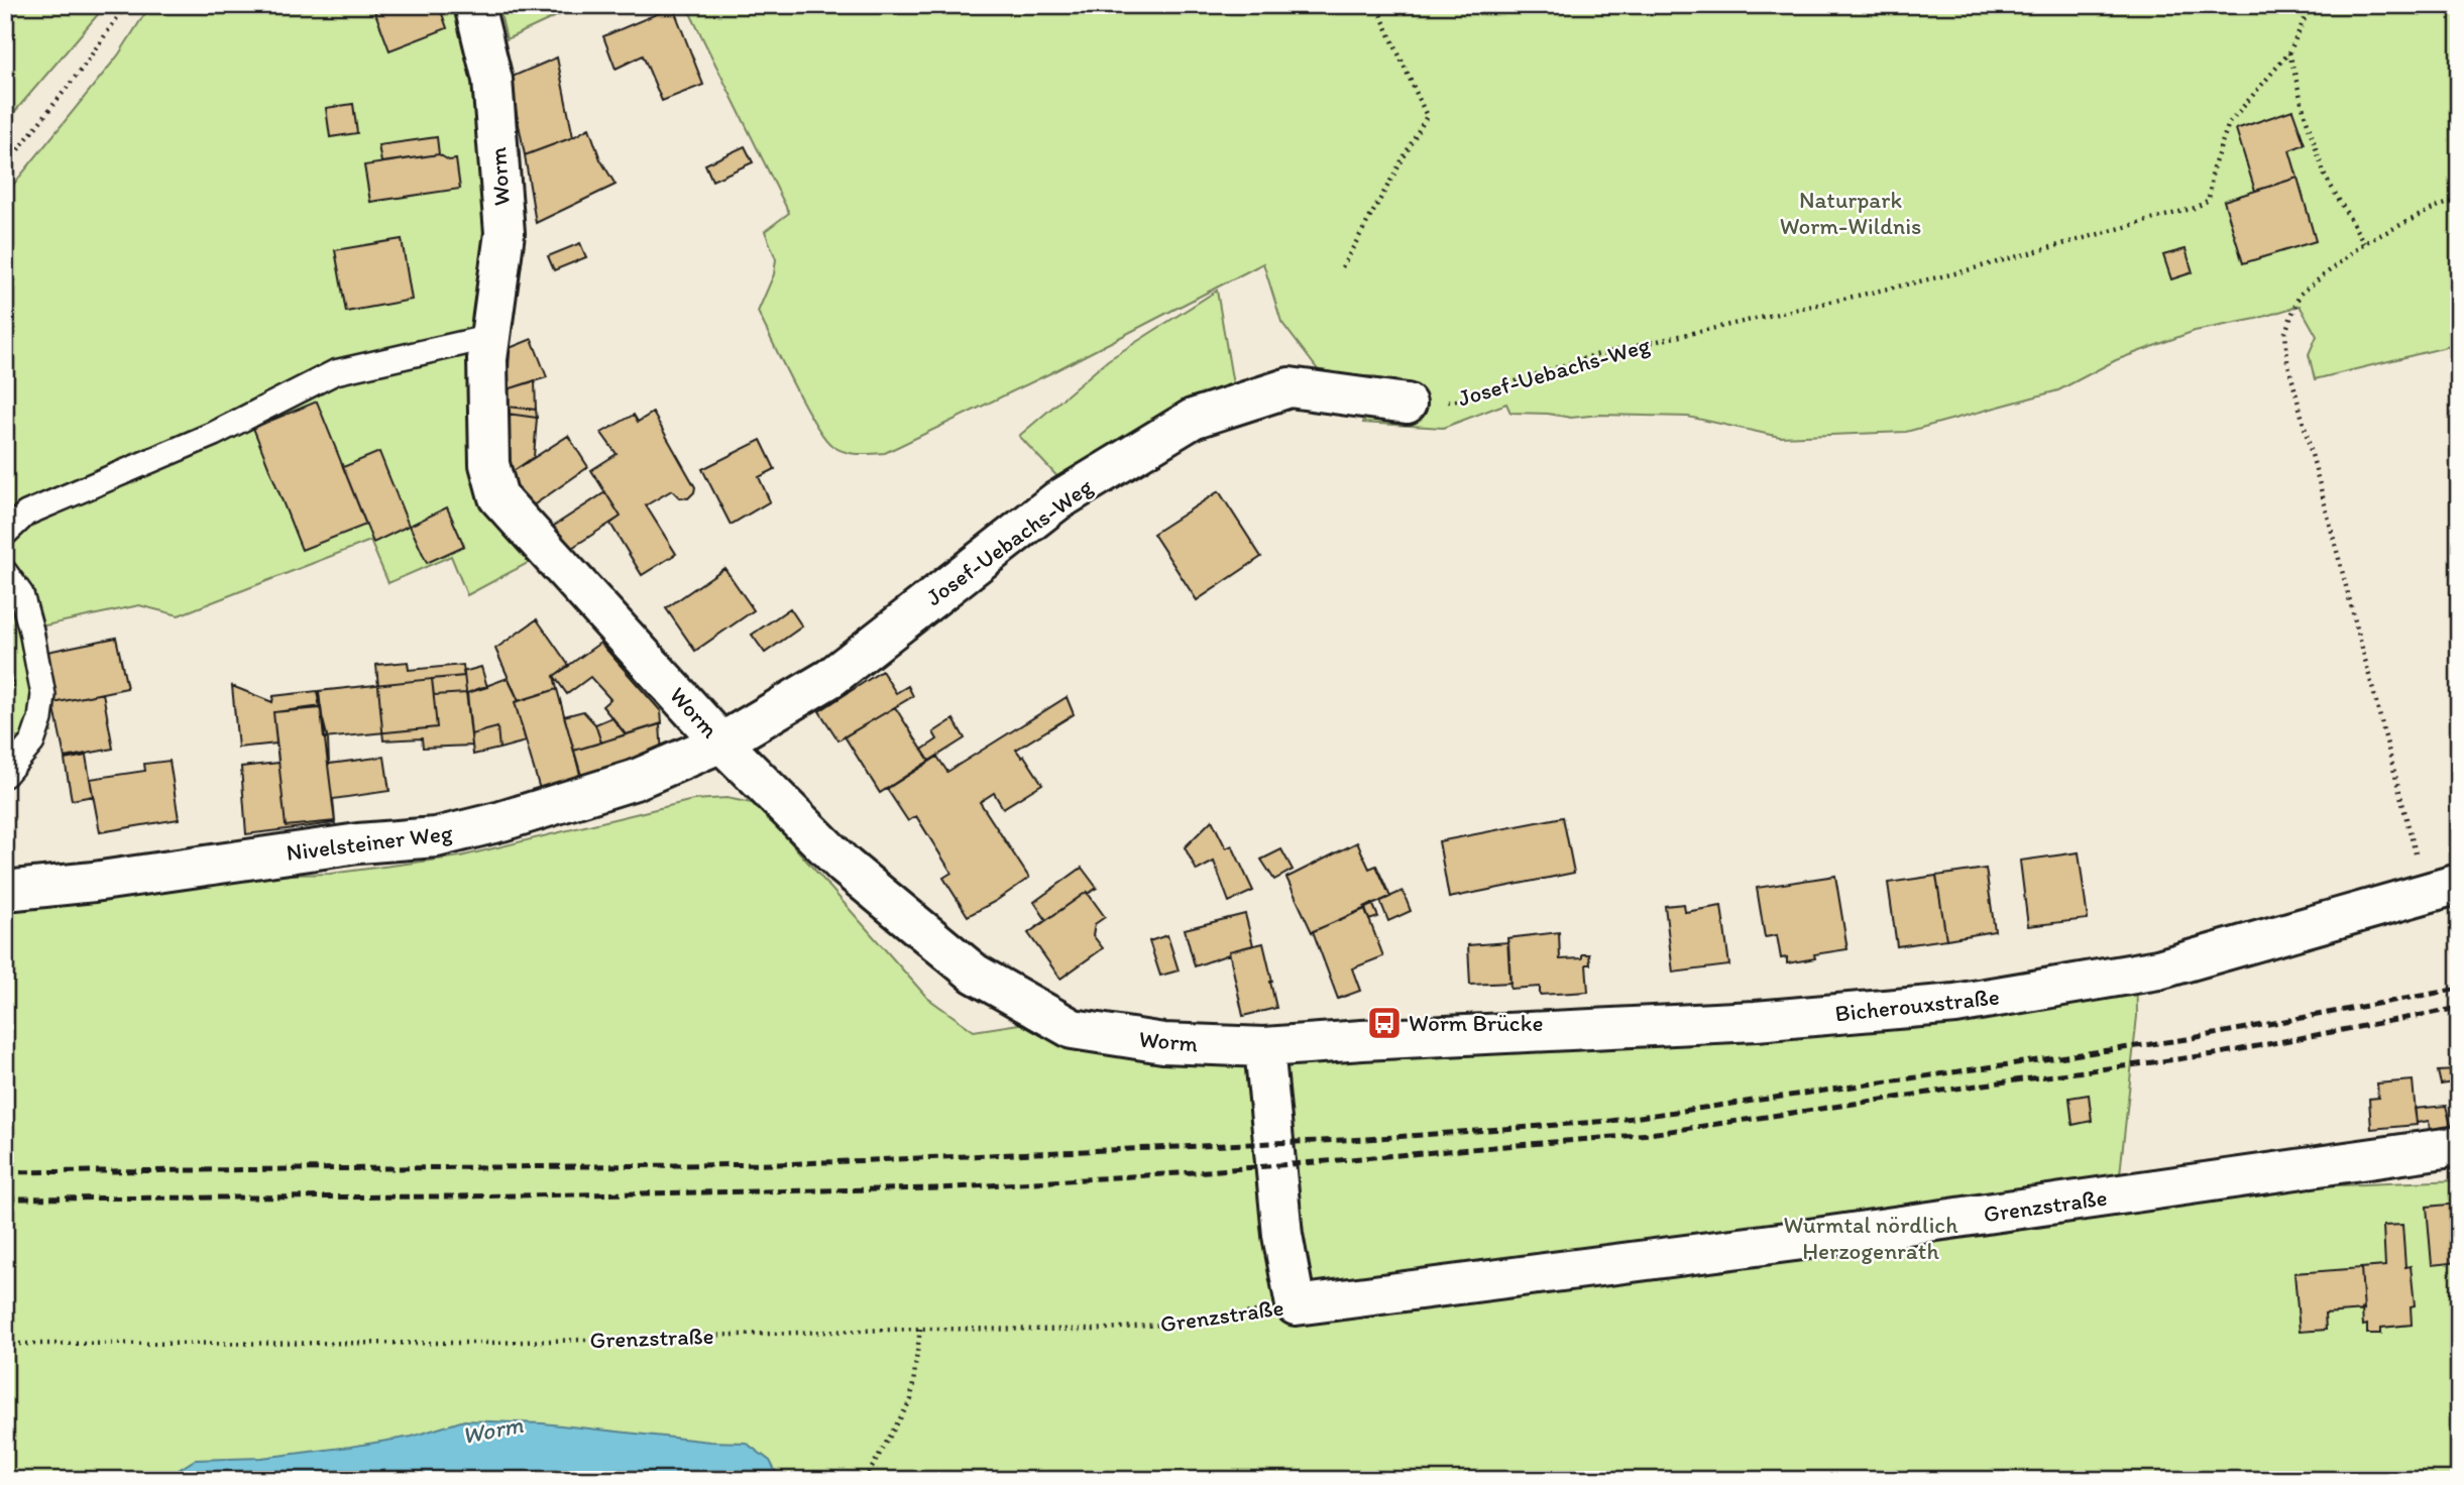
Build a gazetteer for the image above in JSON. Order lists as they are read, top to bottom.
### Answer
{
  "streets": {
    "street": [
      "Worm",
      "Josef-Uebachs-Weg",
      "Nivelsteiner Weg",
      "Bicherouxstraße",
      "Grenzstraße"
    ]
  },
  "crossings": [
    ["Worm", "Josef-Uebachs-Weg"],
    ["Worm", "Nivelsteiner Weg"],
    ["Worm", "Bicherouxstraße"],
    ["Worm", "Grenzstraße"],
    ["Josef-Uebachs-Weg", "Nivelsteiner Weg"]
  ],
  "water": ["Worm"],
  "parks": ["Naturpark Worm-Wildnis", "Wurmtal nördlich Herzogenrath"],
  "places": {
    "bus stop": ["Worm Brücke"]
  }
}
